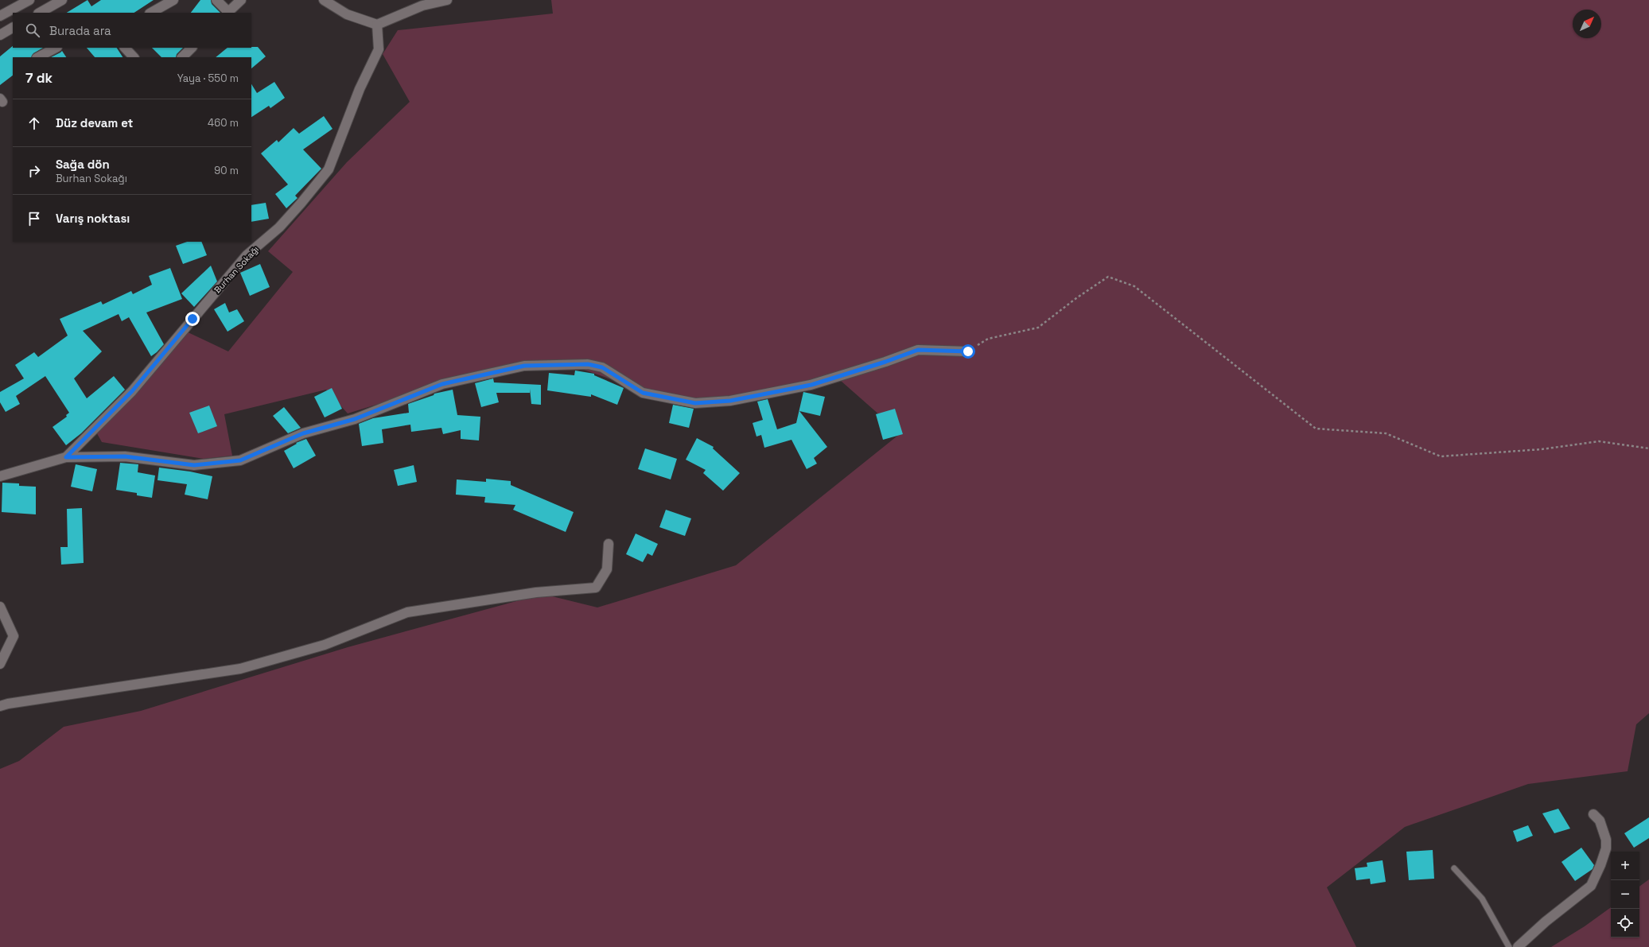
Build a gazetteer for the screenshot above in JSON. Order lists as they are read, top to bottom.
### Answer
{
  "streets": {
    "street": ["Burhan Sokağı"]
  },
  "north": "top right",
  "page": {
    "search": "Burada ara",
    "heading": ["7 dk", "Yaya · 550 m"],
    "list": [
      ["Düz devam et", "460 m"],
      ["Sağa dön", "Burhan Sokağı", "90 m"],
      "Varış noktası"
    ],
    "map_buttons": ["+", "−"]
  }
}
